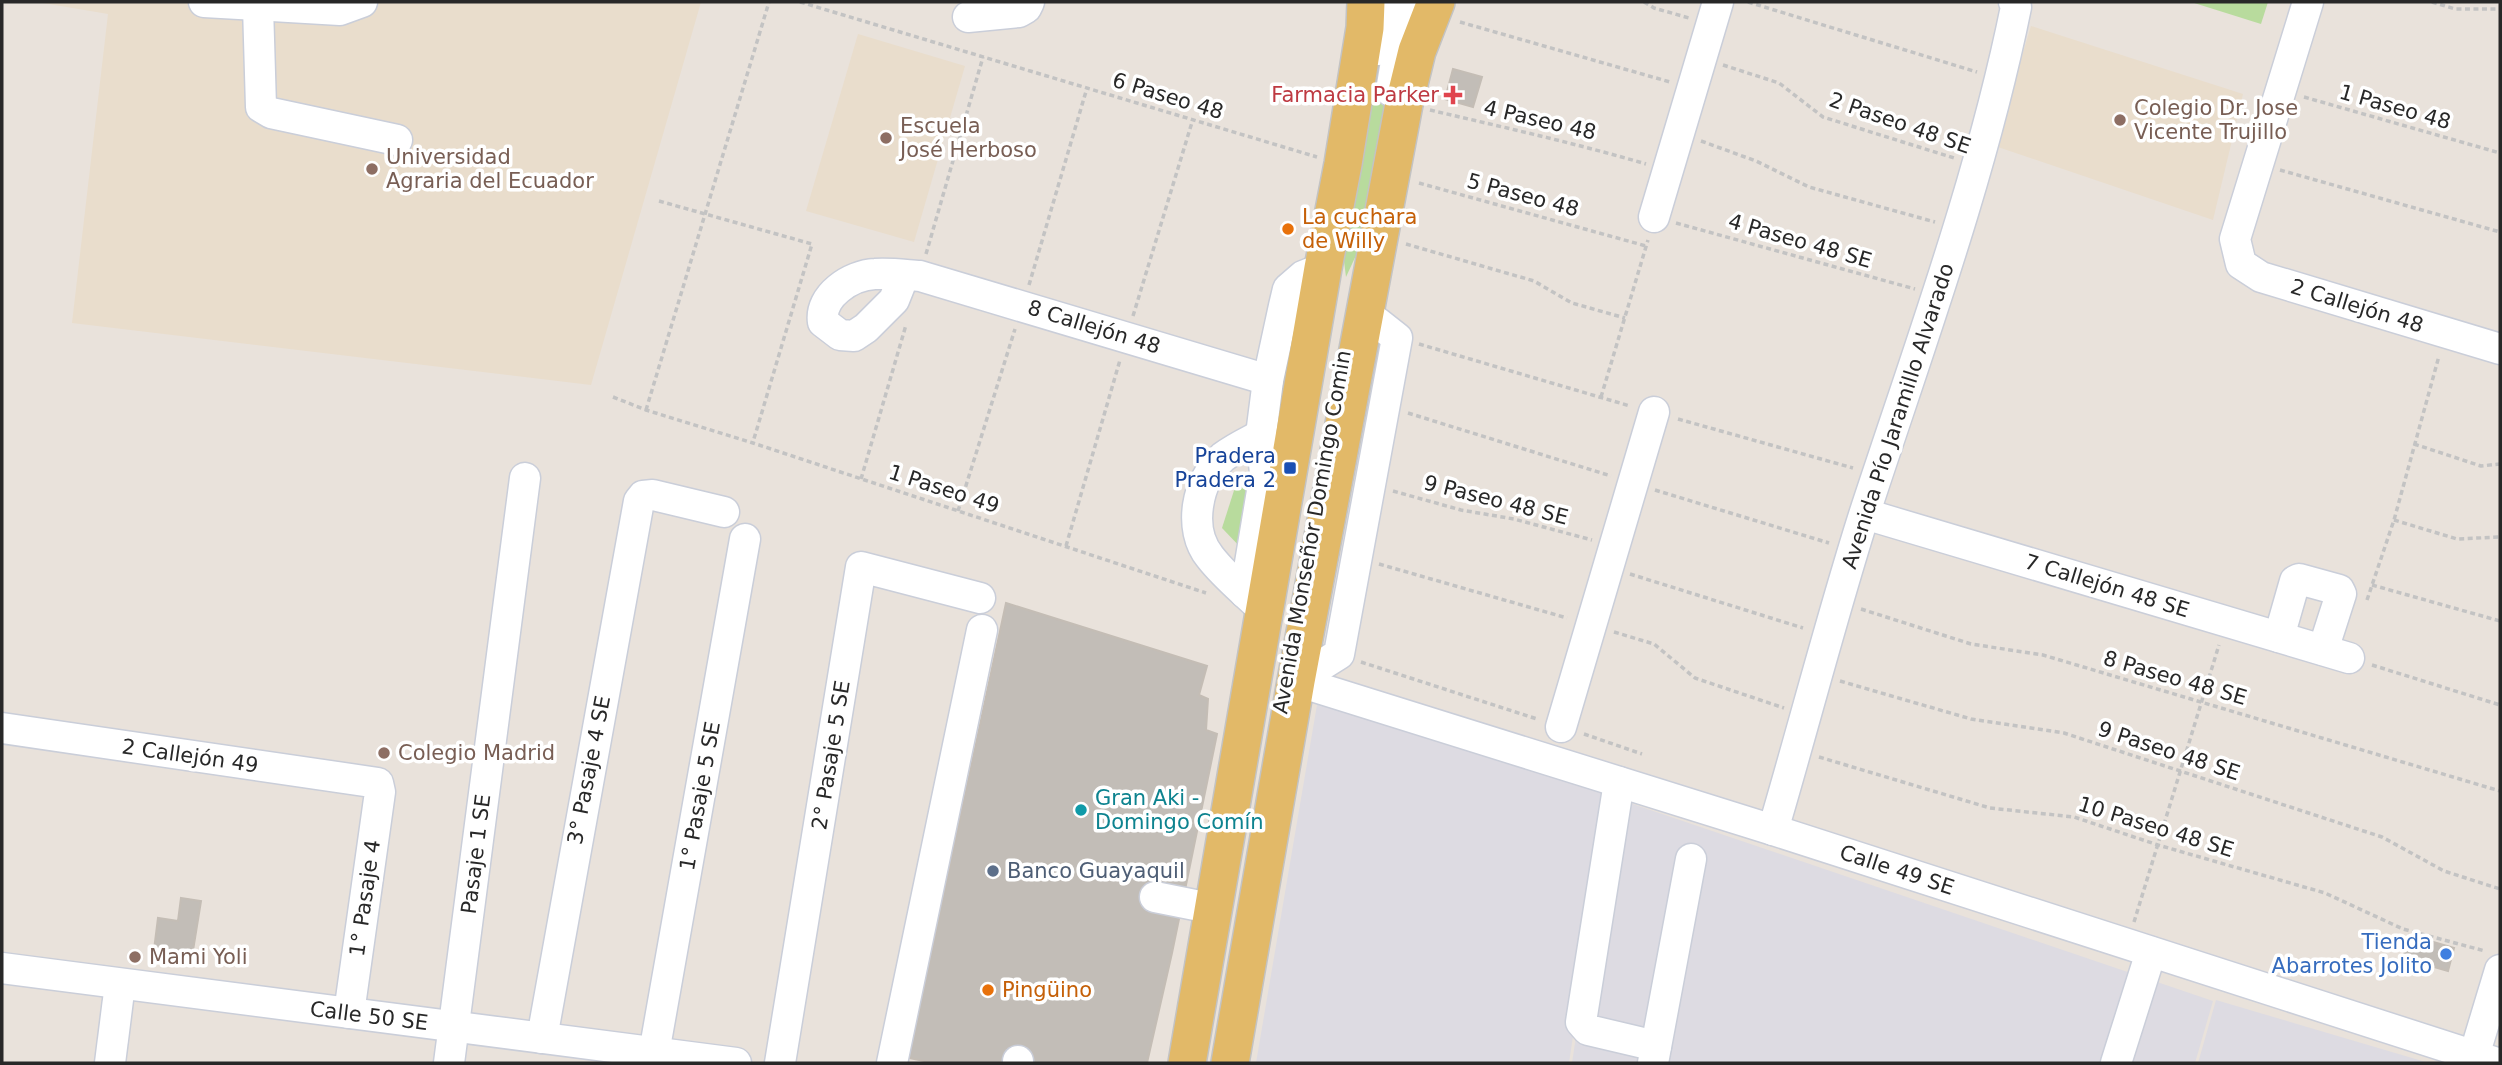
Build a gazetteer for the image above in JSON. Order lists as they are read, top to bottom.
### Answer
{
  "streets": {
    "main road": ["Avenida Monseñor Domingo Comin"],
    "street": [
      "2 Callejón 48",
      "8 Callejón 48",
      "Avenida Pío Jaramillo Alvarado",
      "7 Callejón 48 SE",
      "2° Pasaje 5 SE",
      "2 Callejón 49",
      "3° Pasaje 4 SE",
      "1° Pasaje 5 SE",
      "Pasaje 1 SE",
      "Calle 49 SE",
      "1° Pasaje 4",
      "Calle 50 SE"
    ],
    "path": [
      "6 Paseo 48",
      "1 Paseo 48",
      "4 Paseo 48",
      "2 Paseo 48 SE",
      "5 Paseo 48",
      "4 Paseo 48 SE",
      "1 Paseo 49",
      "9 Paseo 48 SE",
      "8 Paseo 48 SE",
      "10 Paseo 48 SE"
    ]
  },
  "crossings": [
    ["6 Paseo 48", "Avenida Monseñor Domingo Comin"],
    ["4 Paseo 48", "Avenida Monseñor Domingo Comin"],
    ["2 Paseo 48 SE", "Avenida Pío Jaramillo Alvarado"],
    ["5 Paseo 48", "Avenida Monseñor Domingo Comin"],
    ["4 Paseo 48 SE", "Avenida Pío Jaramillo Alvarado"],
    ["8 Callejón 48", "Avenida Monseñor Domingo Comin"],
    ["Avenida Pío Jaramillo Alvarado", "9 Paseo 48 SE"],
    ["Avenida Pío Jaramillo Alvarado", "7 Callejón 48 SE"],
    ["Avenida Pío Jaramillo Alvarado", "8 Paseo 48 SE"],
    ["Avenida Pío Jaramillo Alvarado", "10 Paseo 48 SE"],
    ["Avenida Pío Jaramillo Alvarado", "Calle 49 SE"],
    ["9 Paseo 48 SE", "Avenida Monseñor Domingo Comin"],
    ["Avenida Monseñor Domingo Comin", "Calle 49 SE"],
    ["2 Callejón 49", "1° Pasaje 4"],
    ["3° Pasaje 4 SE", "Calle 50 SE"],
    ["1° Pasaje 5 SE", "Calle 50 SE"],
    ["Pasaje 1 SE", "Calle 50 SE"],
    ["1° Pasaje 4", "Calle 50 SE"]
  ],
  "places": {
    "health": ["Farmacia Parker"],
    "other": [
      "Colegio Dr. Jose Vicente Trujillo",
      "Escuela José Herboso",
      "Universidad Agraria del Ecuador",
      "La cuchara de Willy",
      "Colegio Madrid",
      "Gran Aki - Domingo Comín",
      "Banco Guayaquil",
      "Tienda Abarrotes Jolito",
      "Mami Yoli",
      "Pingüino"
    ],
    "transit": ["Pradera Pradera 2"]
  }
}
